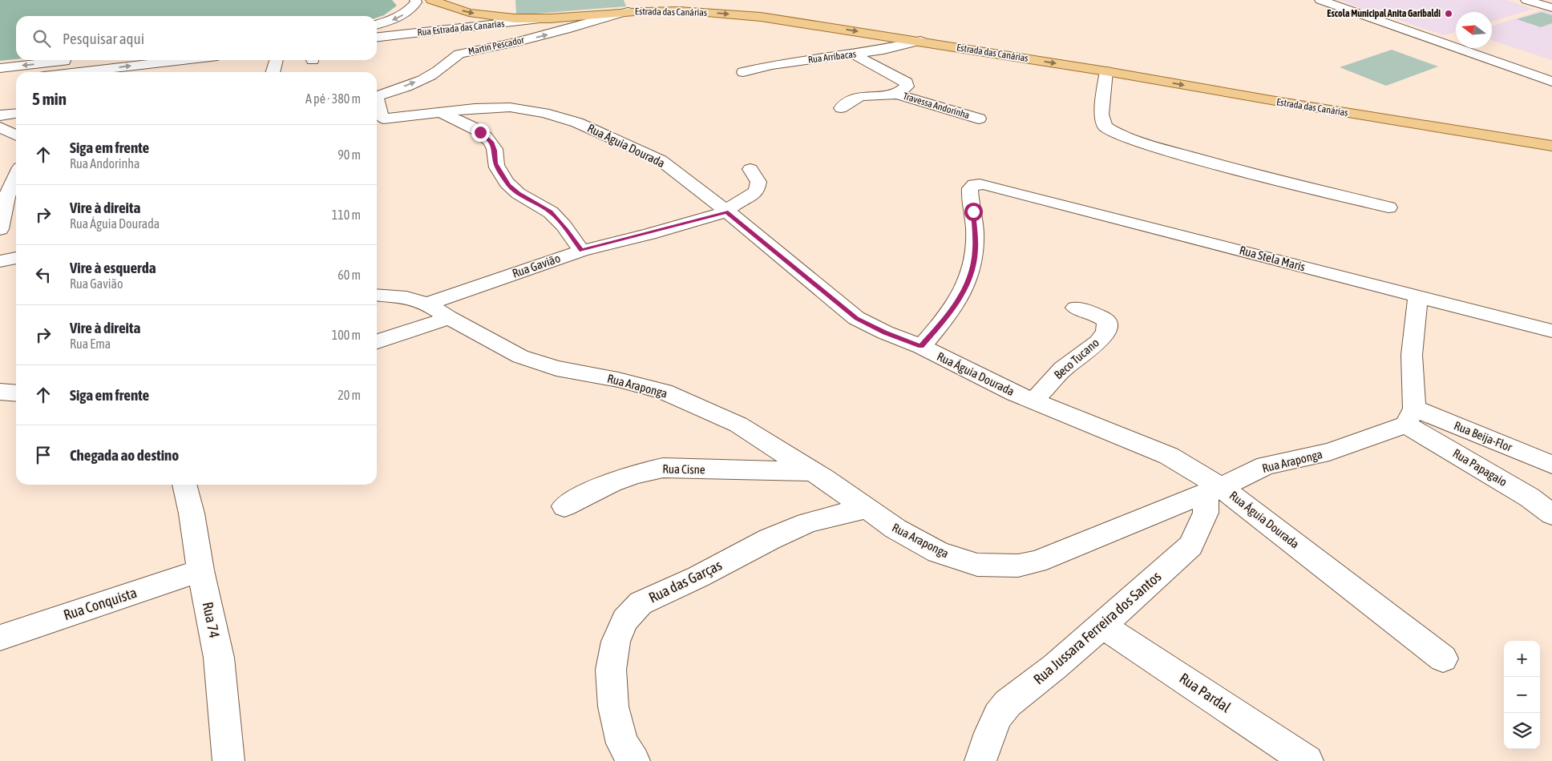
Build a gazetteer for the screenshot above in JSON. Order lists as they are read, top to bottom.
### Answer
{
  "streets": {
    "main road": ["Estrada das Canárias"],
    "street": [
      "Rua Estrada das Canarias",
      "Martin Pescador",
      "Rua Arribacas",
      "Travessa Andorinha",
      "Rua Águia Dourada",
      "Rua Stela Maris",
      "Rua Gavião",
      "Beco Tucano",
      "Rua Araponga",
      "Rua Beija-Flor",
      "Rua Papagaio",
      "Rua Cisne",
      "Rua das Garças",
      "Rua Conquista",
      "Rua 74",
      "Rua Jussara Ferreira dos Santos",
      "Rua Pardal"
    ]
  },
  "crossings": [
    ["Estrada das Canárias", "Rua Estrada das Canarias"],
    ["Estrada das Canárias", "Martin Pescador"],
    ["Estrada das Canárias", "Rua Arribacas"],
    ["Rua Arribacas", "Travessa Andorinha"],
    ["Rua Águia Dourada", "Rua Stela Maris"],
    ["Rua Águia Dourada", "Rua Gavião"],
    ["Rua Águia Dourada", "Beco Tucano"],
    ["Rua Águia Dourada", "Rua Araponga"],
    ["Rua Águia Dourada", "Rua Jussara Ferreira dos Santos"],
    ["Rua Gavião", "Rua Araponga"],
    ["Rua Araponga", "Rua Beija-Flor"],
    ["Rua Araponga", "Rua Papagaio"],
    ["Rua Araponga", "Rua Cisne"],
    ["Rua Araponga", "Rua das Garças"],
    ["Rua Araponga", "Rua Jussara Ferreira dos Santos"],
    ["Rua Beija-Flor", "Rua Papagaio"],
    ["Rua Conquista", "Rua 74"],
    ["Rua Jussara Ferreira dos Santos", "Rua Pardal"]
  ],
  "one_way": ["Martin Pescador"],
  "places": ["Escola Municipal Anita Garibaldi"],
  "north": "left",
  "page": {
    "search": "Pesquisar aqui",
    "heading": ["5 min", "A pé · 380 m"],
    "list": [
      ["Siga em frente", "Rua Andorinha", "90 m"],
      ["Vire à direita", "Rua Águia Dourada", "110 m"],
      ["Vire à esquerda", "Rua Gavião", "60 m"],
      ["Vire à direita", "Rua Ema", "100 m"],
      ["Siga em frente", "20 m"],
      "Chegada ao destino"
    ],
    "map_buttons": ["+", "−"]
  }
}
